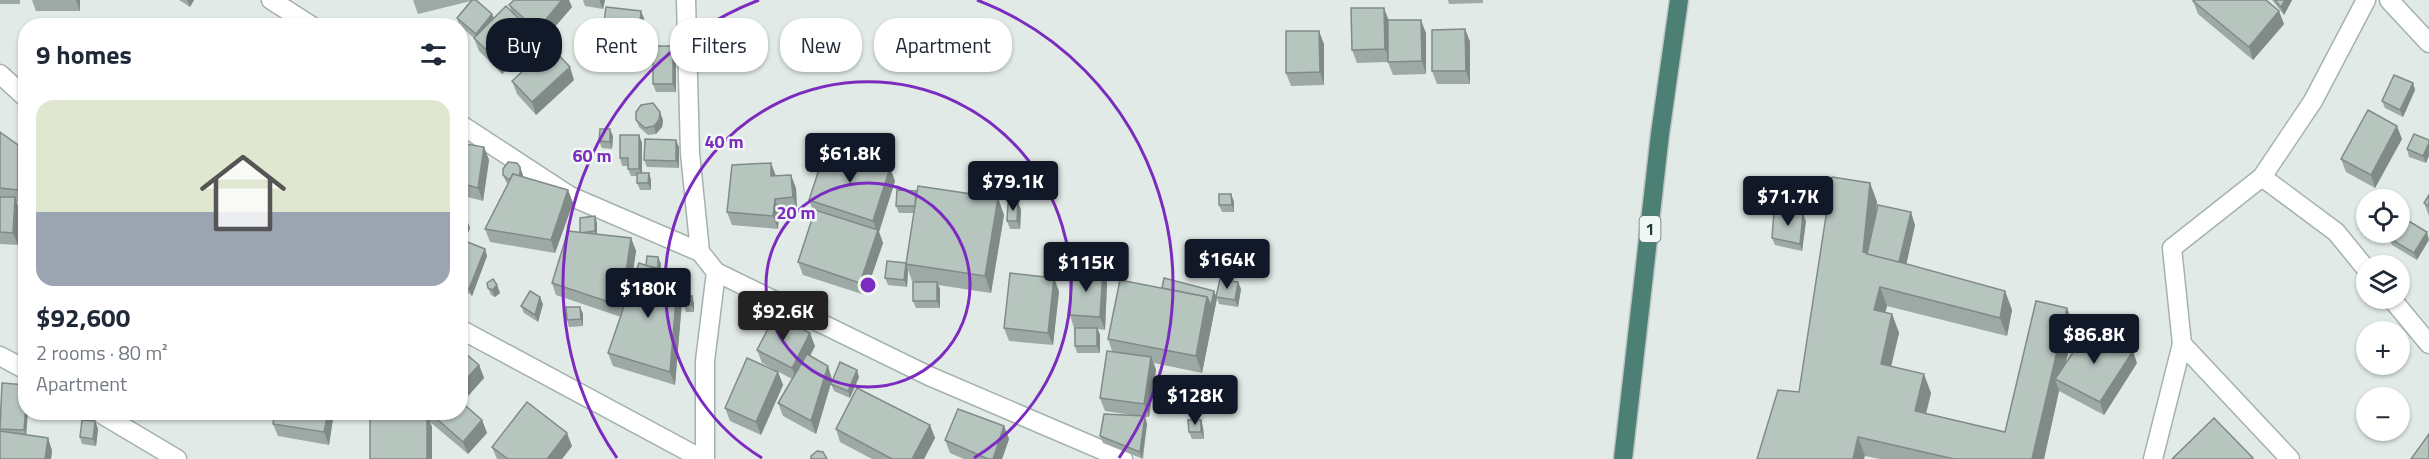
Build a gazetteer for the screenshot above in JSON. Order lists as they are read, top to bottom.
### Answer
{
  "streets": {
    "highway": ["1"]
  },
  "page": {
    "chip": [
      "Buy",
      "Rent",
      "Filters",
      "New",
      "Apartment"
    ],
    "heading": "9 homes",
    "list": [
      {
        "name": "$92,600",
        "note": "2 rooms · 80 m² · Apartment"
      }
    ],
    "price": [
      "$61.8K",
      "$79.1K",
      "$71.7K",
      "$164K",
      "$115K",
      "$180K",
      "$92.6K",
      "$86.8K",
      "$128K"
    ],
    "map_buttons": ["+", "−"]
  },
  "rings": ["40 m", "60 m", "20 m"]
}
